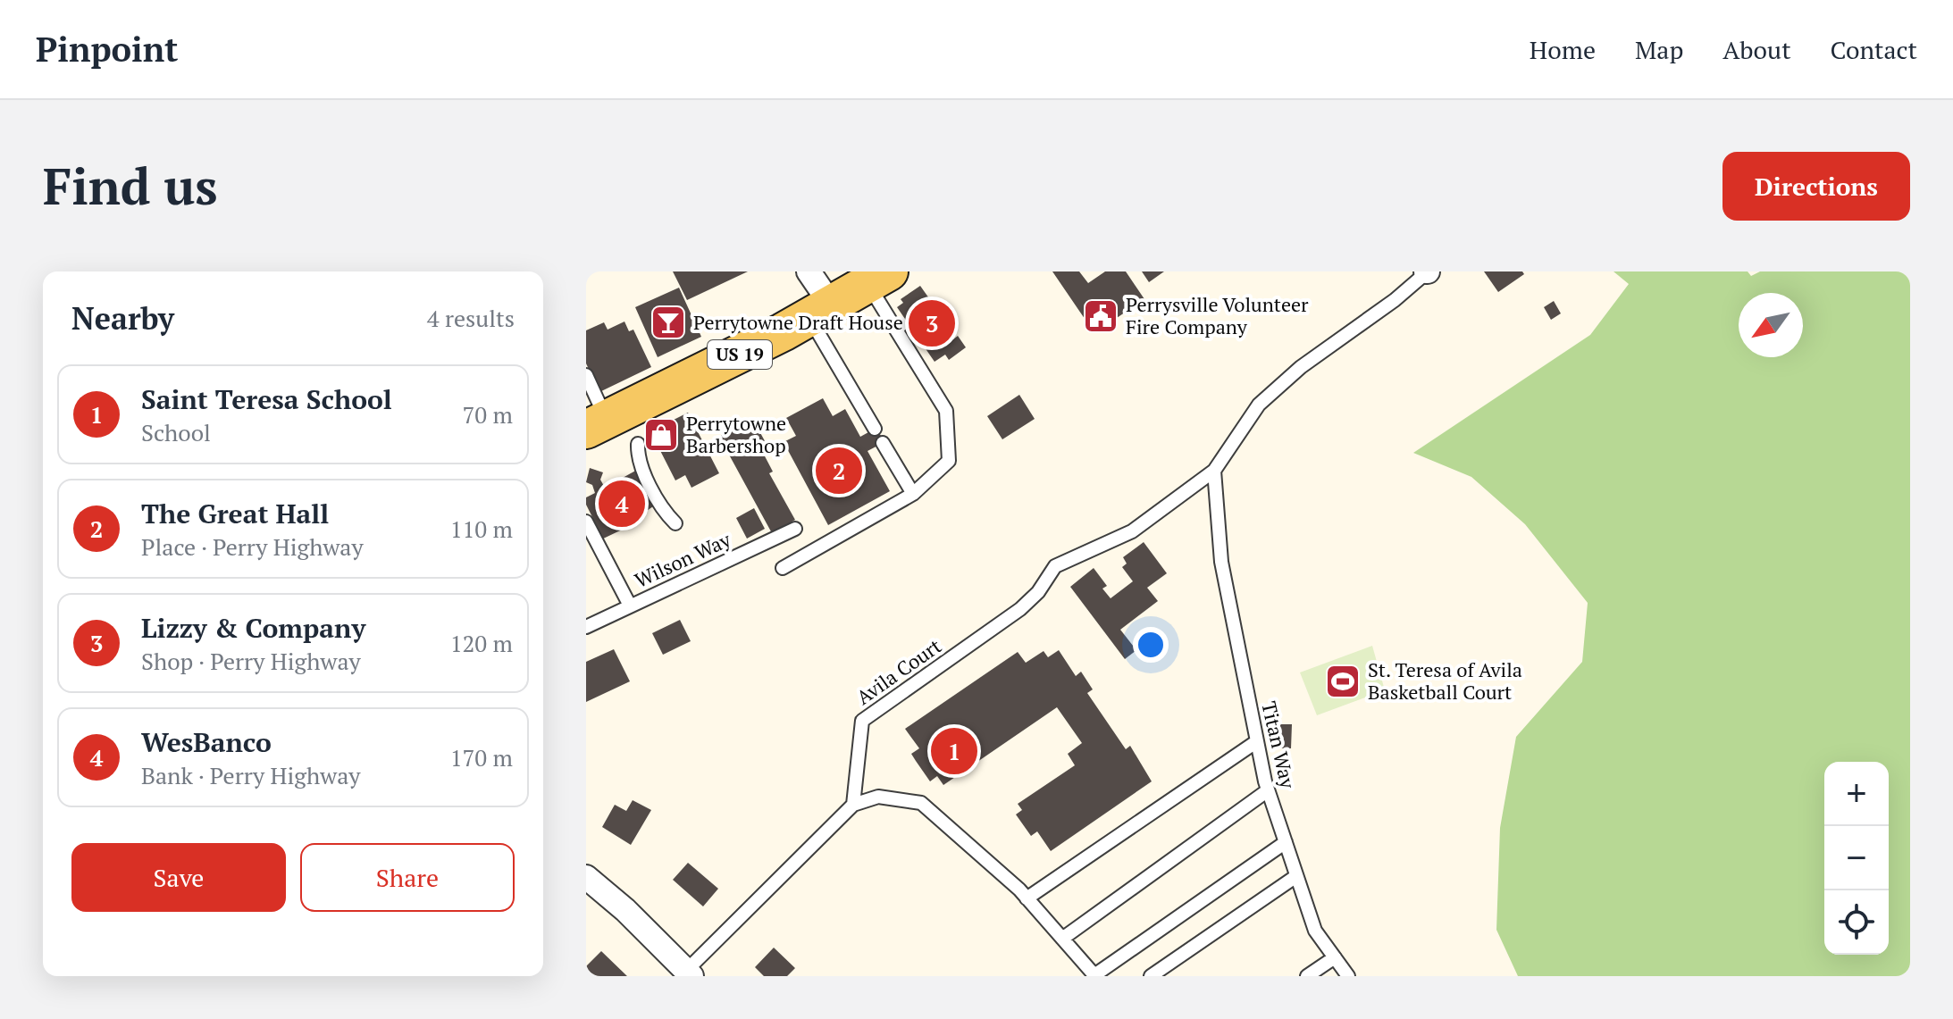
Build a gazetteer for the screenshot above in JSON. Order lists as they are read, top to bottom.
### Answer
{
  "streets": {
    "main road": ["US 19"],
    "lane": ["Wilson Way", "Avila Court", "Titan Way"]
  },
  "crossings": [
    ["Avila Court", "Titan Way"]
  ],
  "places": {
    "public building": ["Perrysville Volunteer Fire Company"],
    "bar": ["Perrytowne Draft House"],
    "shop": ["Perrytowne Barbershop"],
    "sports": ["St. Teresa of Avila Basketball Court"]
  },
  "north": "bottom left",
  "page": {
    "header": "Pinpoint",
    "nav": [
      "Home",
      "Map",
      "About",
      "Contact"
    ],
    "buttons": [
      "Directions",
      ["Save", "Share"]
    ],
    "title": "Find us",
    "heading": ["Nearby", "4 results"],
    "pins": [
      "3",
      "2",
      "4",
      "1"
    ],
    "list": [
      {
        "mark": "1",
        "name": "Saint Teresa School",
        "note": "School",
        "value": "70 m"
      },
      {
        "mark": "2",
        "name": "The Great Hall",
        "note": "Place · Perry Highway",
        "value": "110 m"
      },
      {
        "mark": "3",
        "name": "Lizzy & Company",
        "note": "Shop · Perry Highway",
        "value": "120 m"
      },
      {
        "mark": "4",
        "name": "WesBanco",
        "note": "Bank · Perry Highway",
        "value": "170 m"
      }
    ],
    "map_buttons": ["+", "−"]
  }
}
